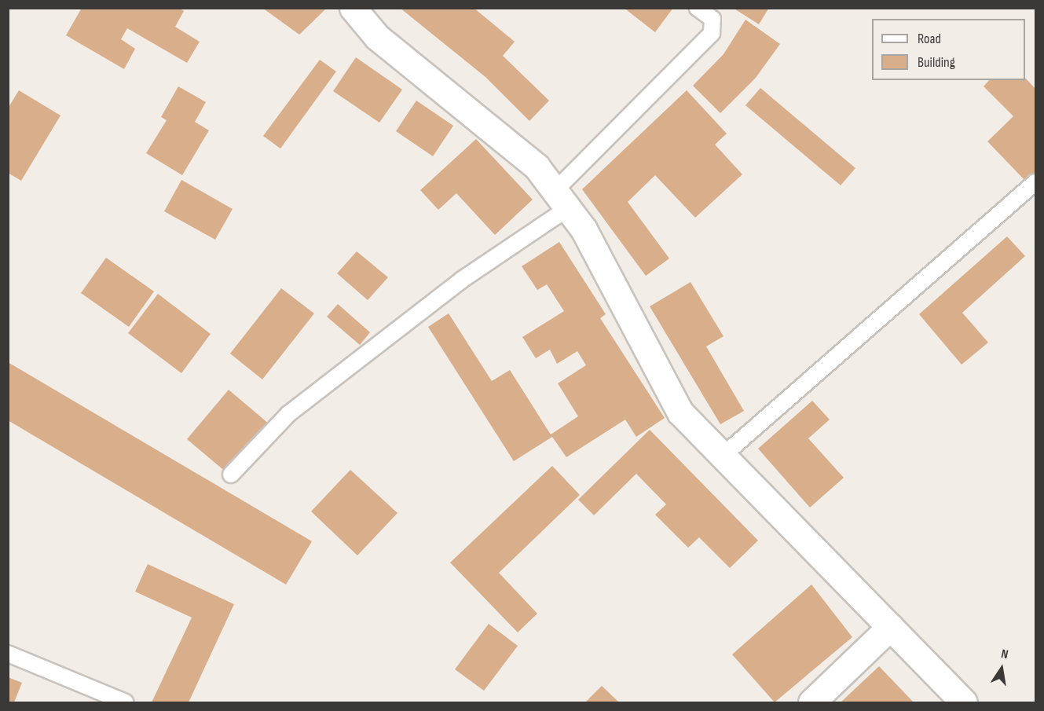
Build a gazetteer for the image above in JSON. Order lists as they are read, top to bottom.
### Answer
{
  "legend": ["Road", "Building"],
  "north": "top"
}
